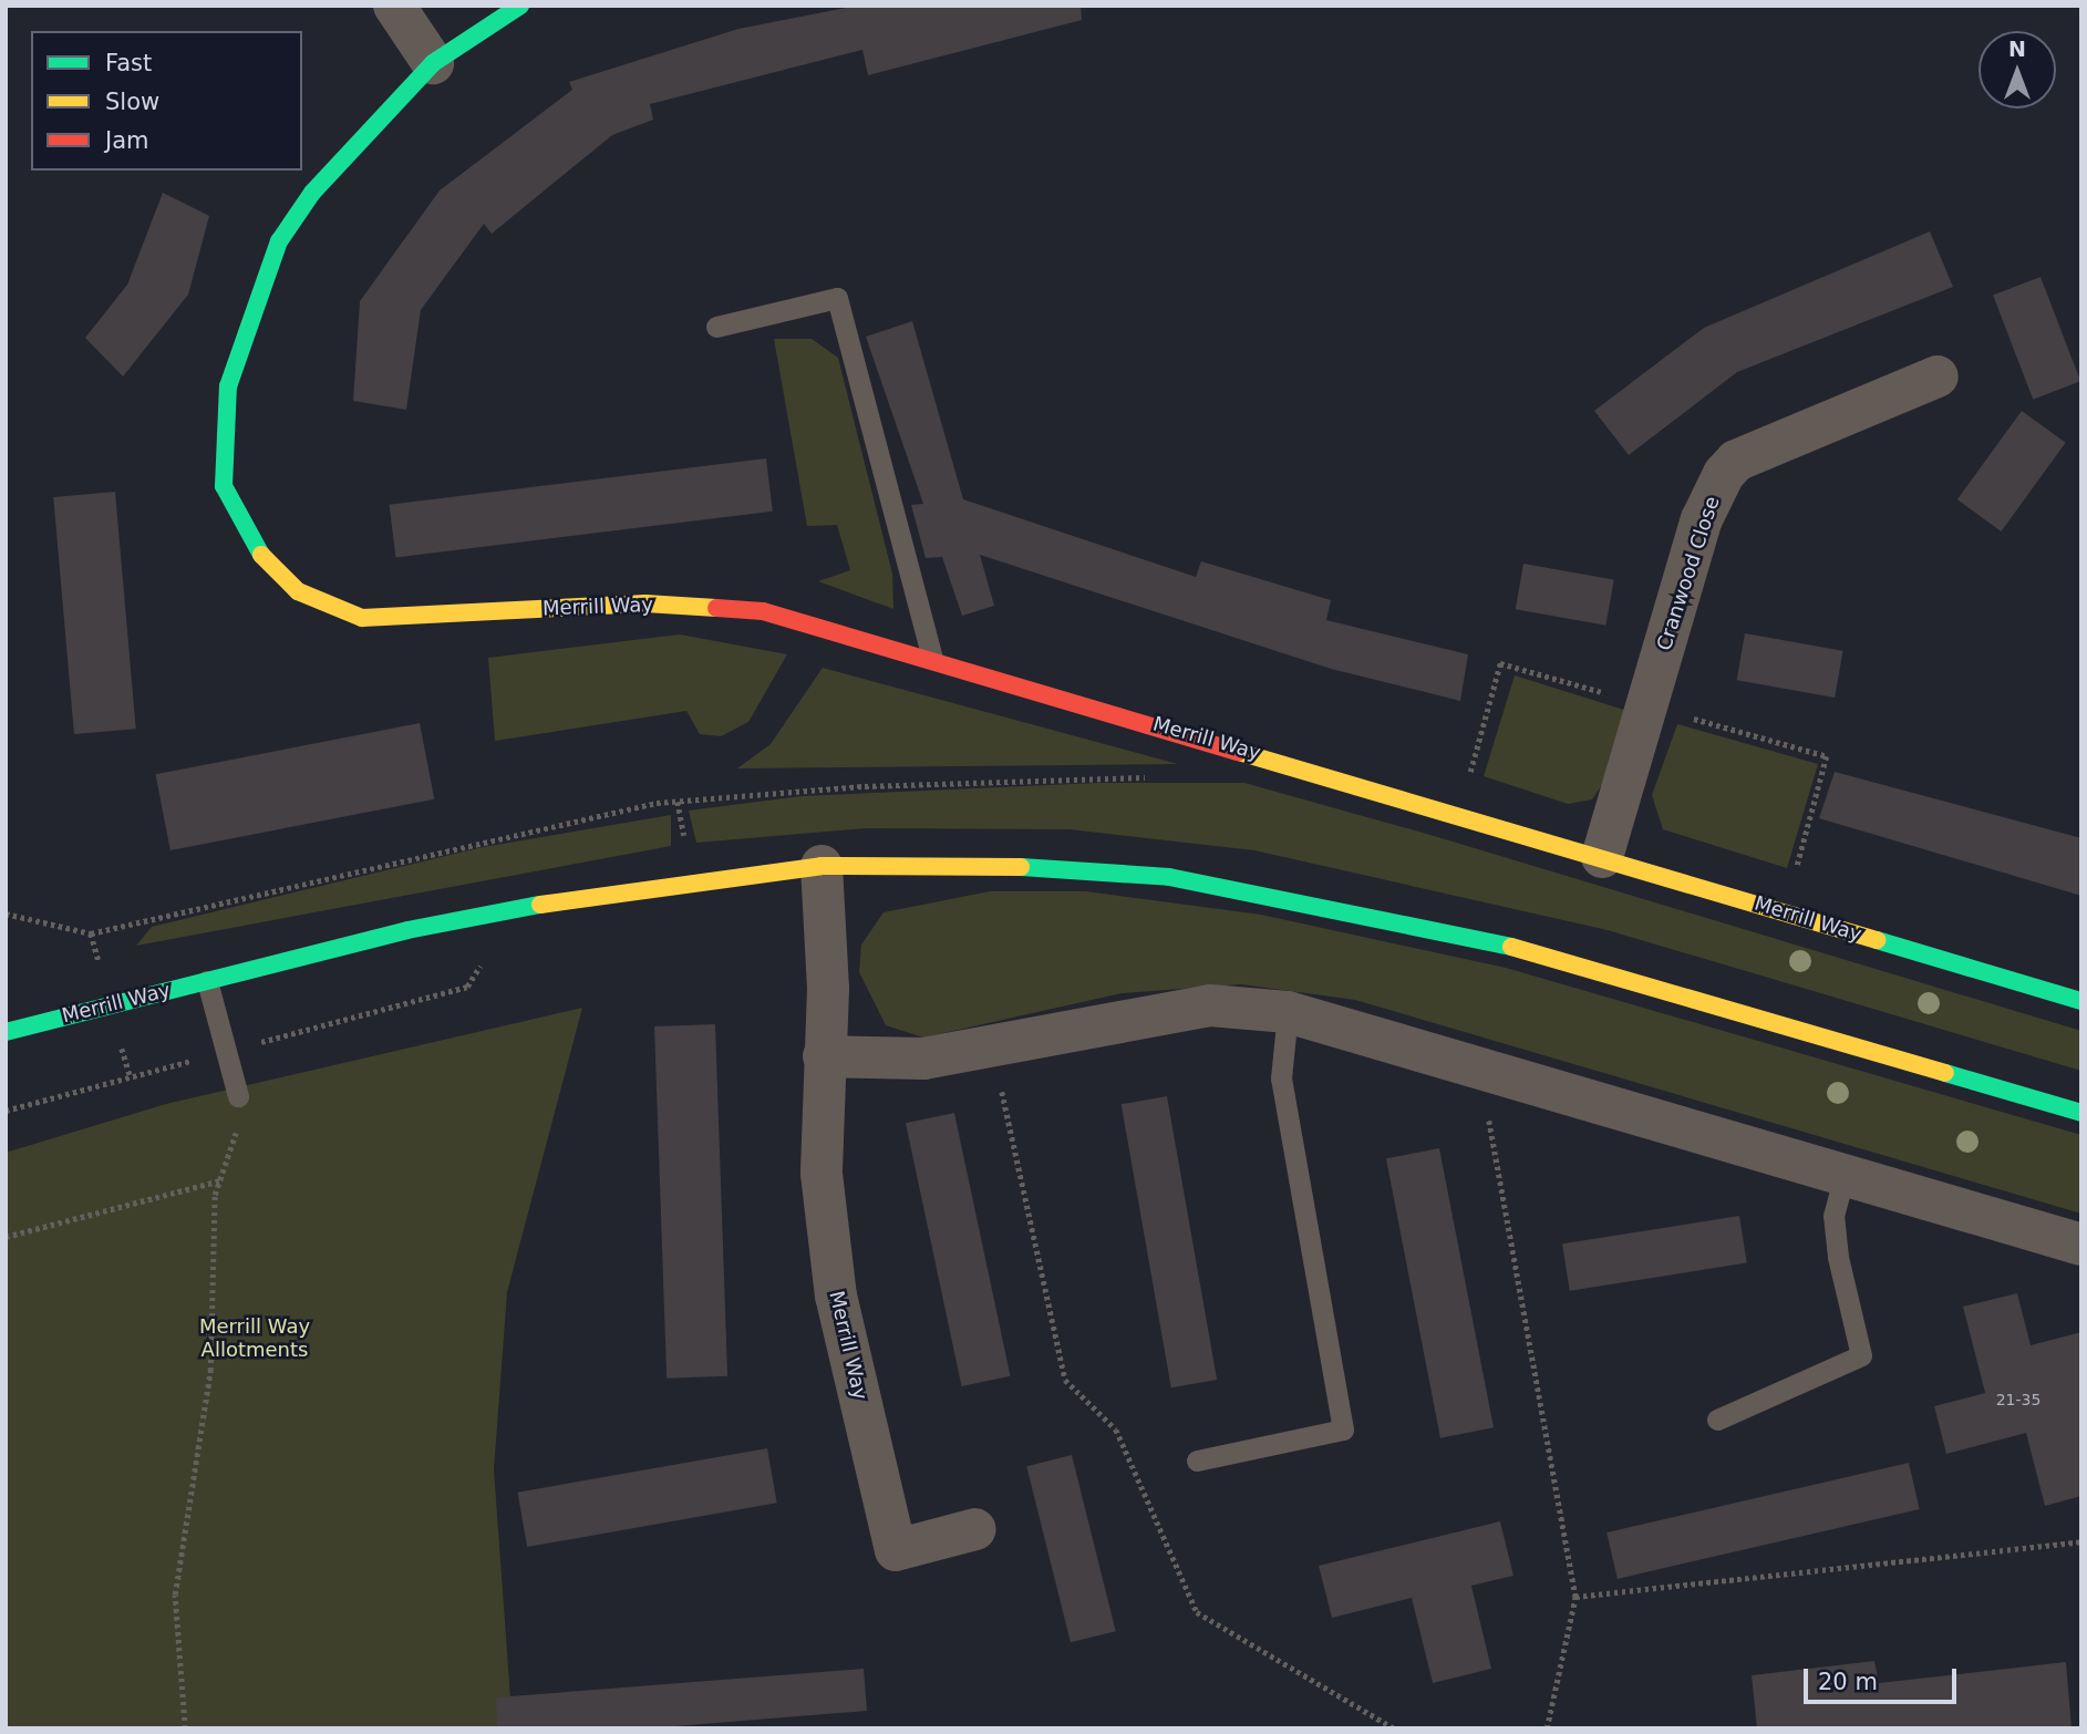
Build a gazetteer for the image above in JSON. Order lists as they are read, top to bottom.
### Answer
{
  "streets": {
    "street": ["Cranwood Close", "Merrill Way"]
  },
  "crossings": [
    ["Cranwood Close", "Merrill Way"]
  ],
  "parks": ["Merrill Way Allotments"],
  "house_numbers": ["21-35"],
  "legend": ["Fast", "Slow", "Jam"],
  "scale_bar": "20 m",
  "north": "top"
}
